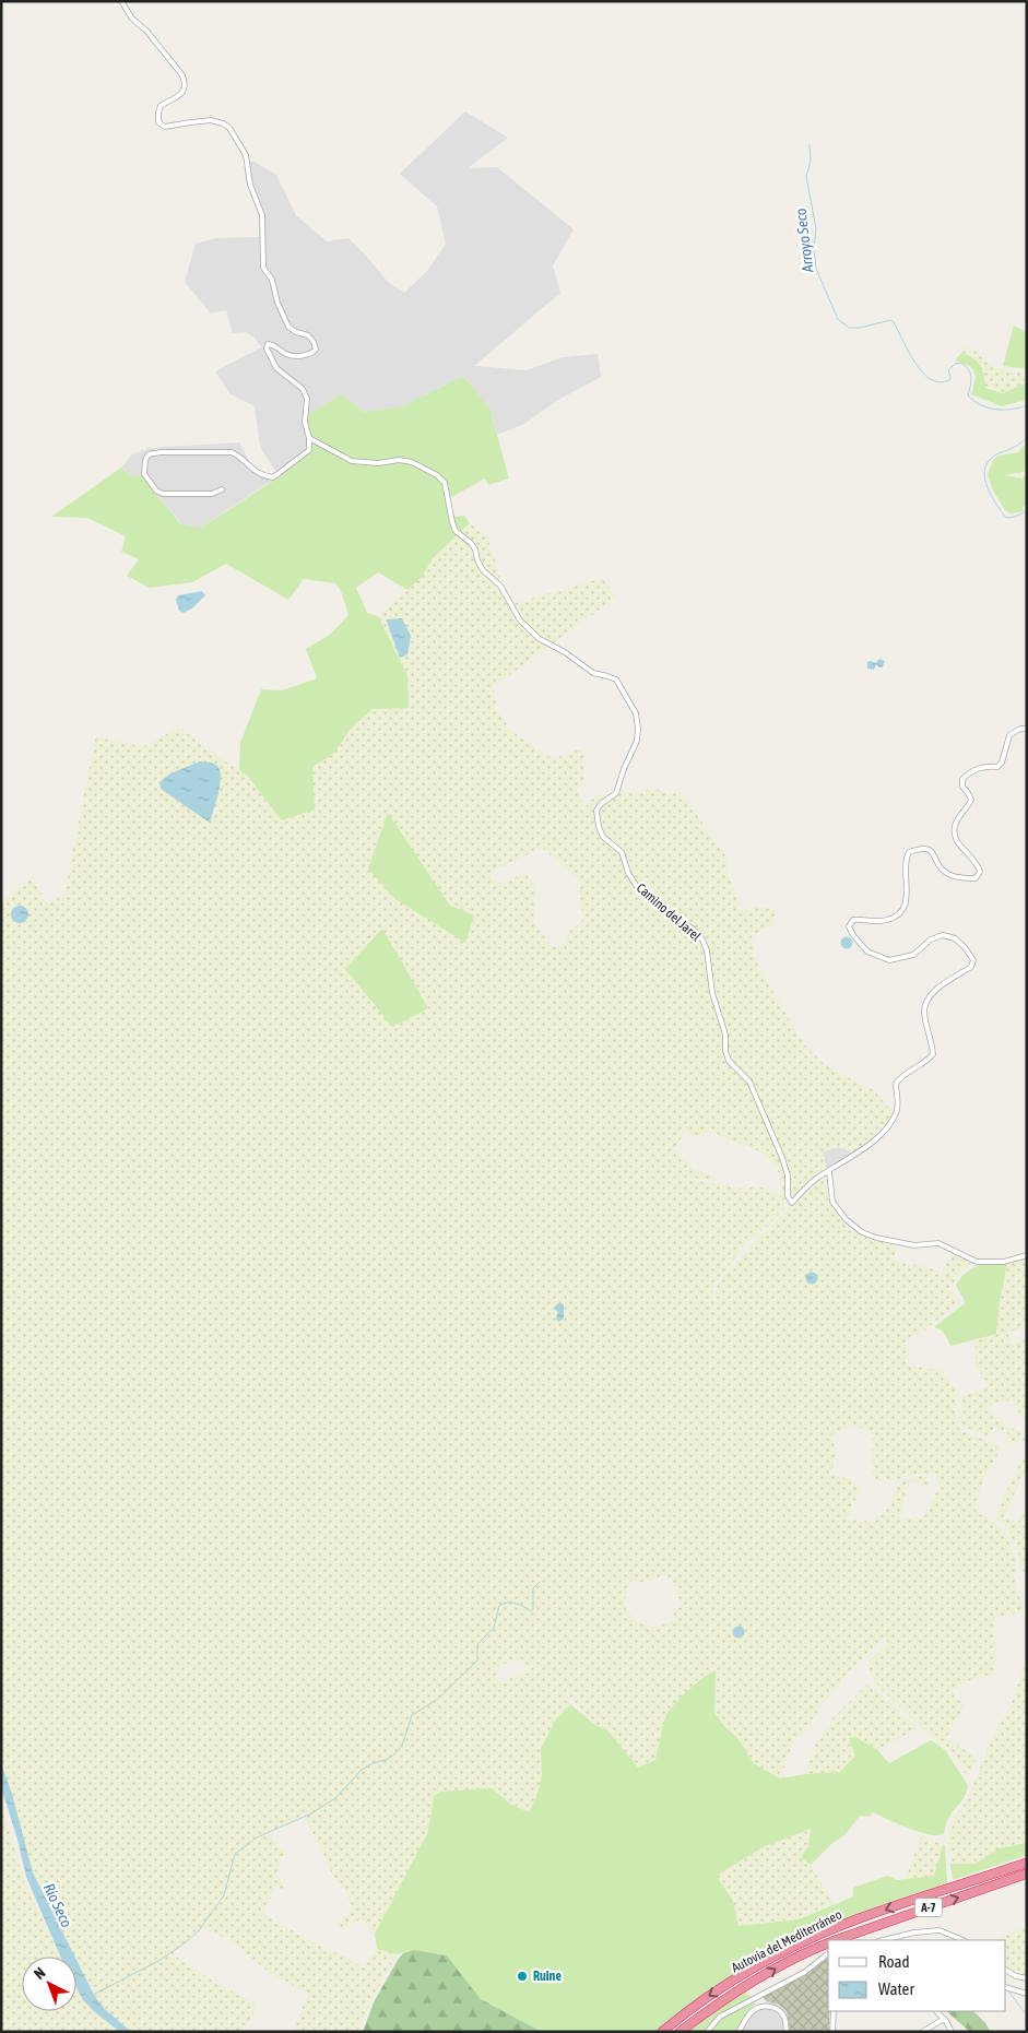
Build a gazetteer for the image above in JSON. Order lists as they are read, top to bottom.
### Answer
{
  "streets": {
    "highway": ["A-7", "Autovía del Mediterráneo"],
    "street": ["Camino del Jarel"]
  },
  "water": ["Arroyo Seco", "Río Seco"],
  "places": ["Ruine"],
  "legend": ["Road", "Water"],
  "north": "top left"
}
